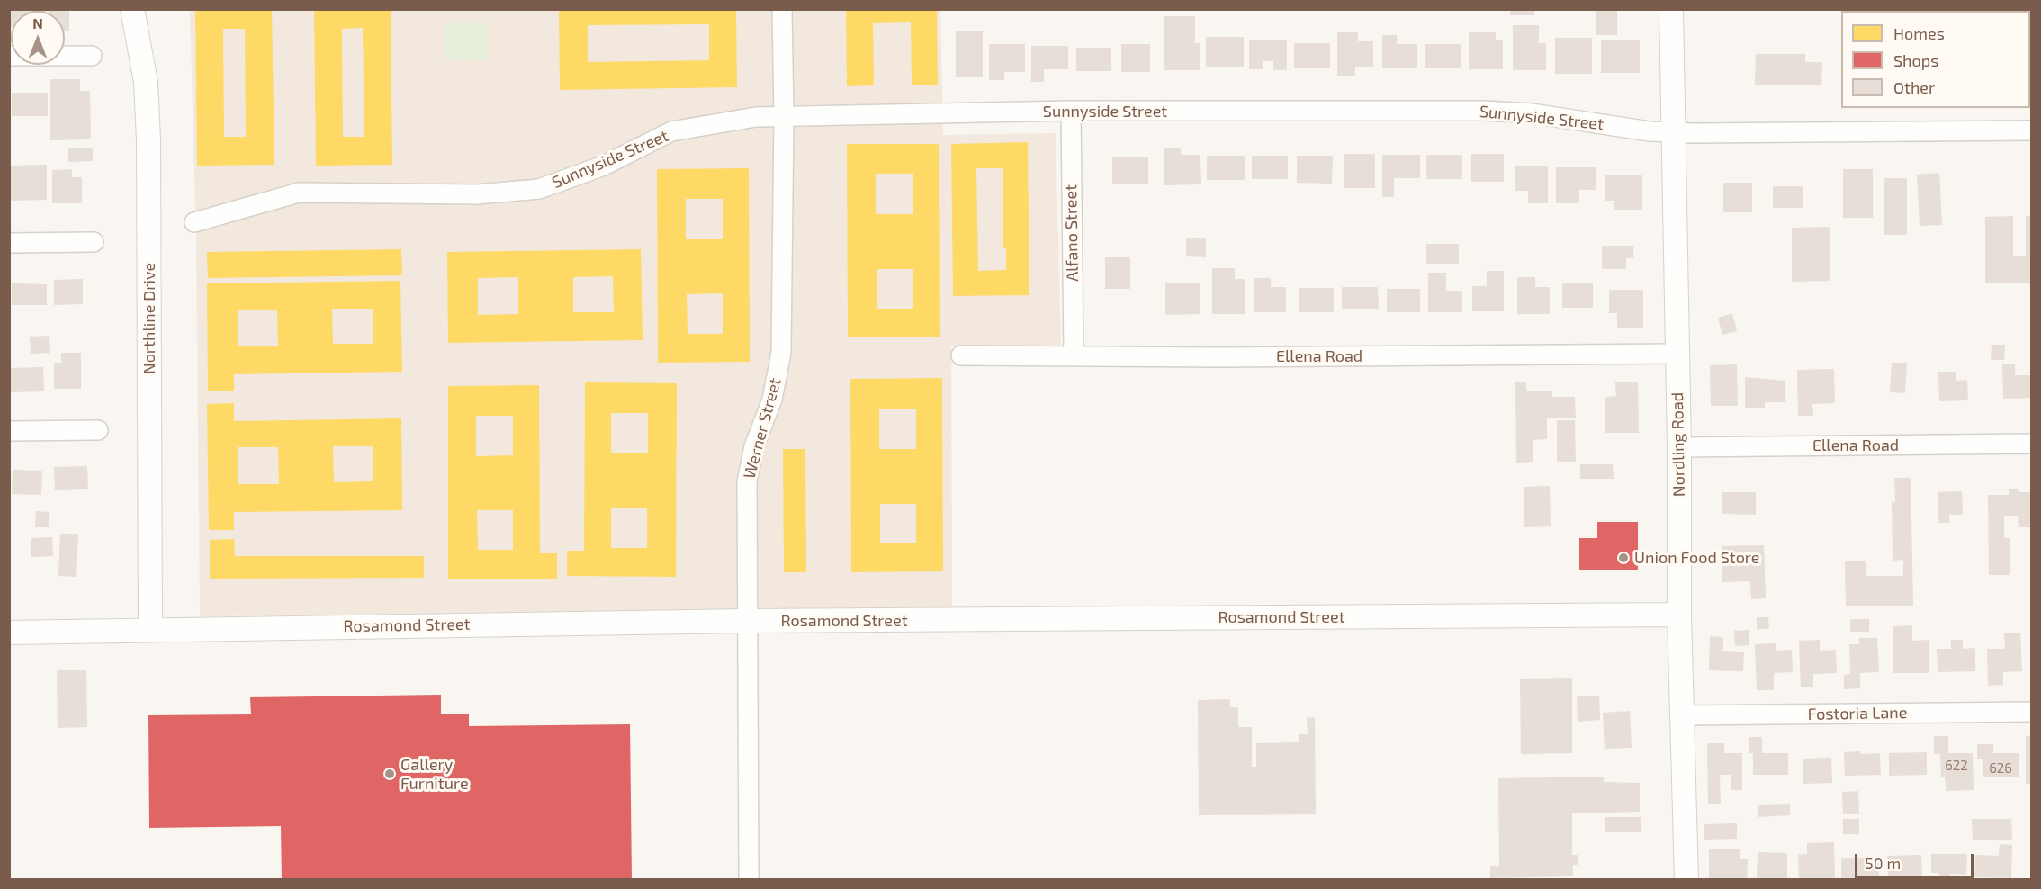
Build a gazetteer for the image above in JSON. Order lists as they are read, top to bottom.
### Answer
{
  "streets": {
    "street": [
      "Sunnyside Street",
      "Alfano Street",
      "Northline Drive",
      "Ellena Road",
      "Werner Street",
      "Nordling Road",
      "Rosamond Street",
      "Fostoria Lane"
    ]
  },
  "crossings": [
    ["Sunnyside Street", "Alfano Street"],
    ["Sunnyside Street", "Werner Street"],
    ["Sunnyside Street", "Nordling Road"],
    ["Alfano Street", "Ellena Road"],
    ["Northline Drive", "Rosamond Street"],
    ["Ellena Road", "Nordling Road"],
    ["Werner Street", "Rosamond Street"],
    ["Nordling Road", "Rosamond Street"],
    ["Nordling Road", "Fostoria Lane"]
  ],
  "places": ["Union Food Store", "Gallery Furniture"],
  "house_numbers": ["622", "626"],
  "legend": ["Homes", "Shops", "Other"],
  "scale_bar": "50 m",
  "north": "top"
}
